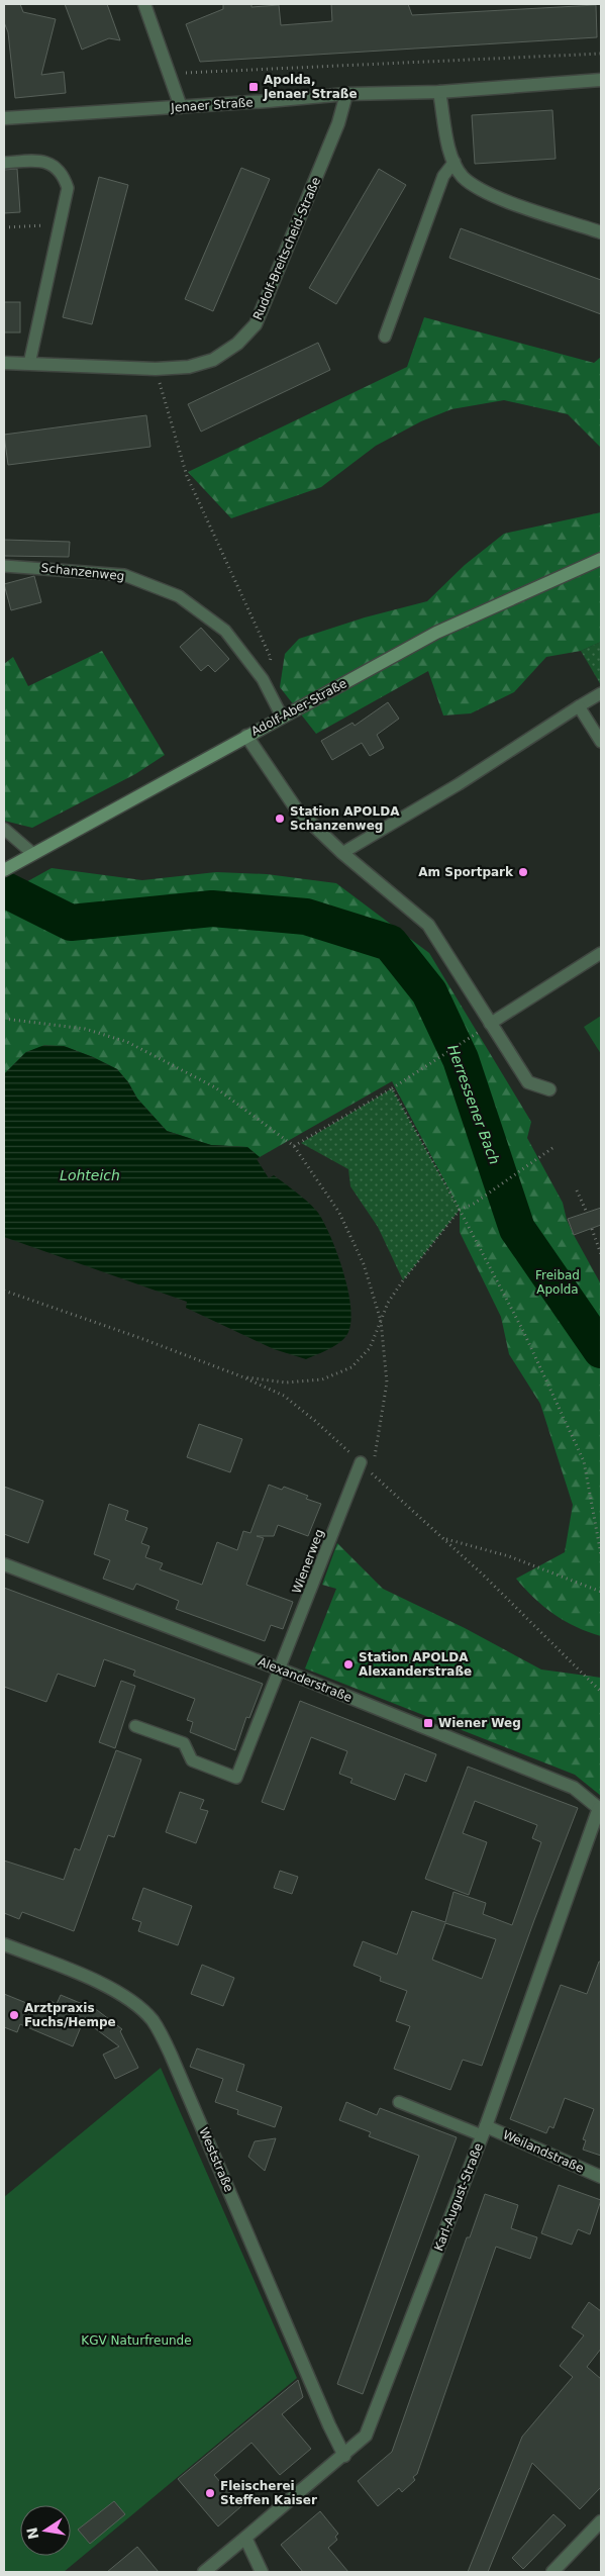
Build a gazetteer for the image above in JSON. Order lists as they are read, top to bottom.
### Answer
{
  "streets": {
    "main road": ["Adolf-Aber-Straße"],
    "street": [
      "Jenaer Straße",
      "Rudolf-Breitscheid-Straße",
      "Alexanderstraße",
      "Weilandstraße",
      "Weststraße",
      "Karl-August-Straße"
    ],
    "lane": ["Schanzenweg", "Wienerweg"]
  },
  "crossings": [
    ["Jenaer Straße", "Rudolf-Breitscheid-Straße"],
    ["Schanzenweg", "Adolf-Aber-Straße"],
    ["Wienerweg", "Alexanderstraße"],
    ["Alexanderstraße", "Karl-August-Straße"],
    ["Weilandstraße", "Karl-August-Straße"],
    ["Weststraße", "Karl-August-Straße"]
  ],
  "water": ["Herressener Bach", "Lohteich"],
  "parks": ["Freibad Apolda", "KGV Naturfreunde"],
  "places": {
    "transit": ["Apolda, Jenaer Straße", "Wiener Weg"],
    "other": [
      "Station APOLDA Schanzenweg",
      "Am Sportpark",
      "Station APOLDA Alexanderstraße",
      "Arztpraxis Fuchs/Hempe",
      "Fleischerei Steffen Kaiser"
    ]
  },
  "north": "left"
}
